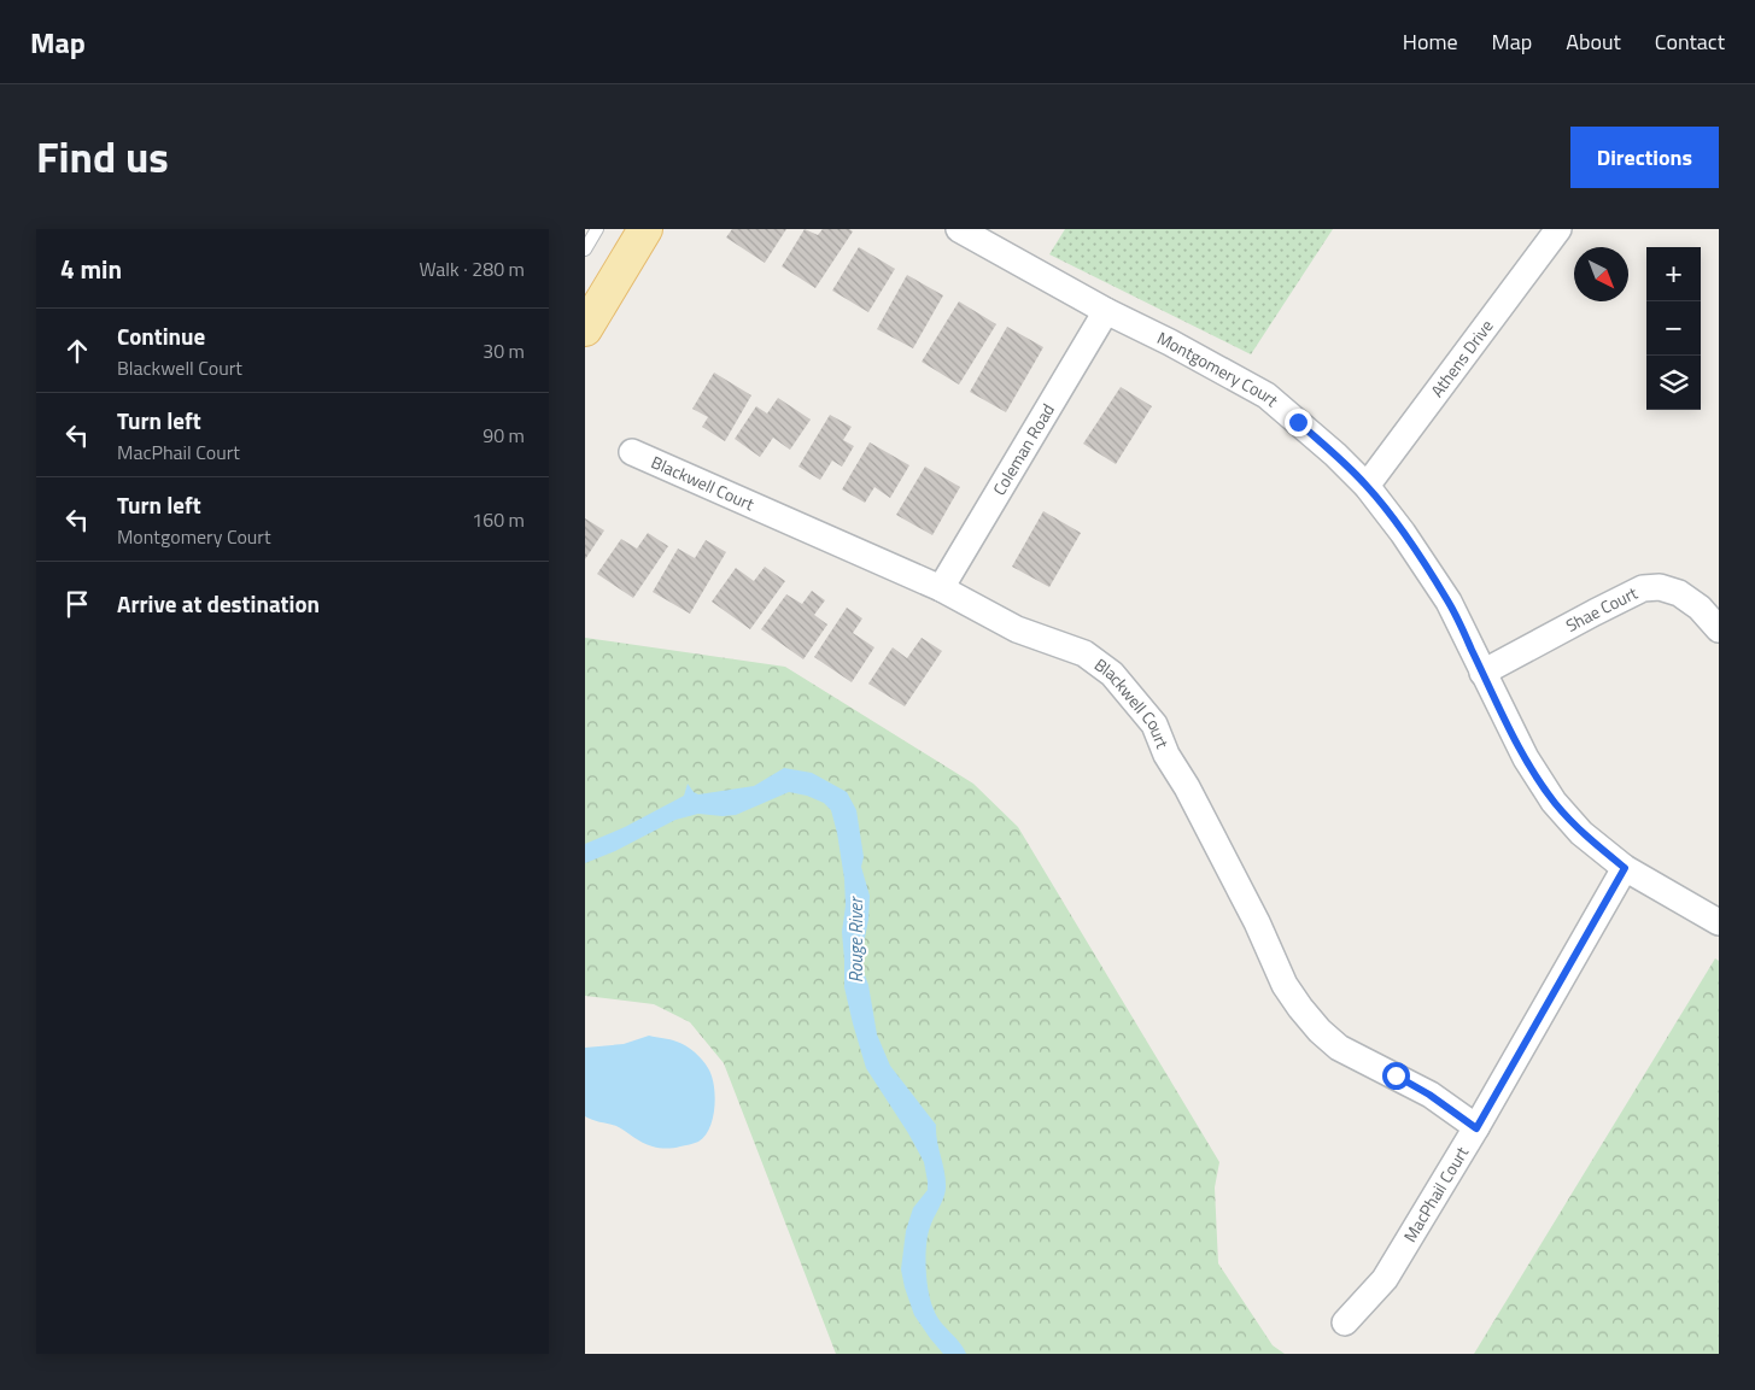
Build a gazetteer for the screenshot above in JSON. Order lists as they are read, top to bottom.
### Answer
{
  "streets": {
    "street": [
      "Athens Drive",
      "Montgomery Court",
      "Coleman Road",
      "Blackwell Court",
      "Shae Court",
      "MacPhail Court"
    ]
  },
  "crossings": [
    ["Athens Drive", "Montgomery Court"],
    ["Montgomery Court", "Coleman Road"],
    ["Montgomery Court", "Shae Court"],
    ["Montgomery Court", "MacPhail Court"],
    ["Coleman Road", "Blackwell Court"],
    ["Blackwell Court", "MacPhail Court"]
  ],
  "water": ["Rouge River"],
  "north": "bottom right",
  "page": {
    "header": "Map",
    "nav": [
      "Home",
      "Map",
      "About",
      "Contact"
    ],
    "title": "Find us",
    "buttons": "Directions",
    "heading": ["4 min", "Walk · 280 m"],
    "map_buttons": ["+", "−"],
    "list": [
      ["Continue", "Blackwell Court", "30 m"],
      ["Turn left", "MacPhail Court", "90 m"],
      ["Turn left", "Montgomery Court", "160 m"],
      "Arrive at destination"
    ]
  }
}
